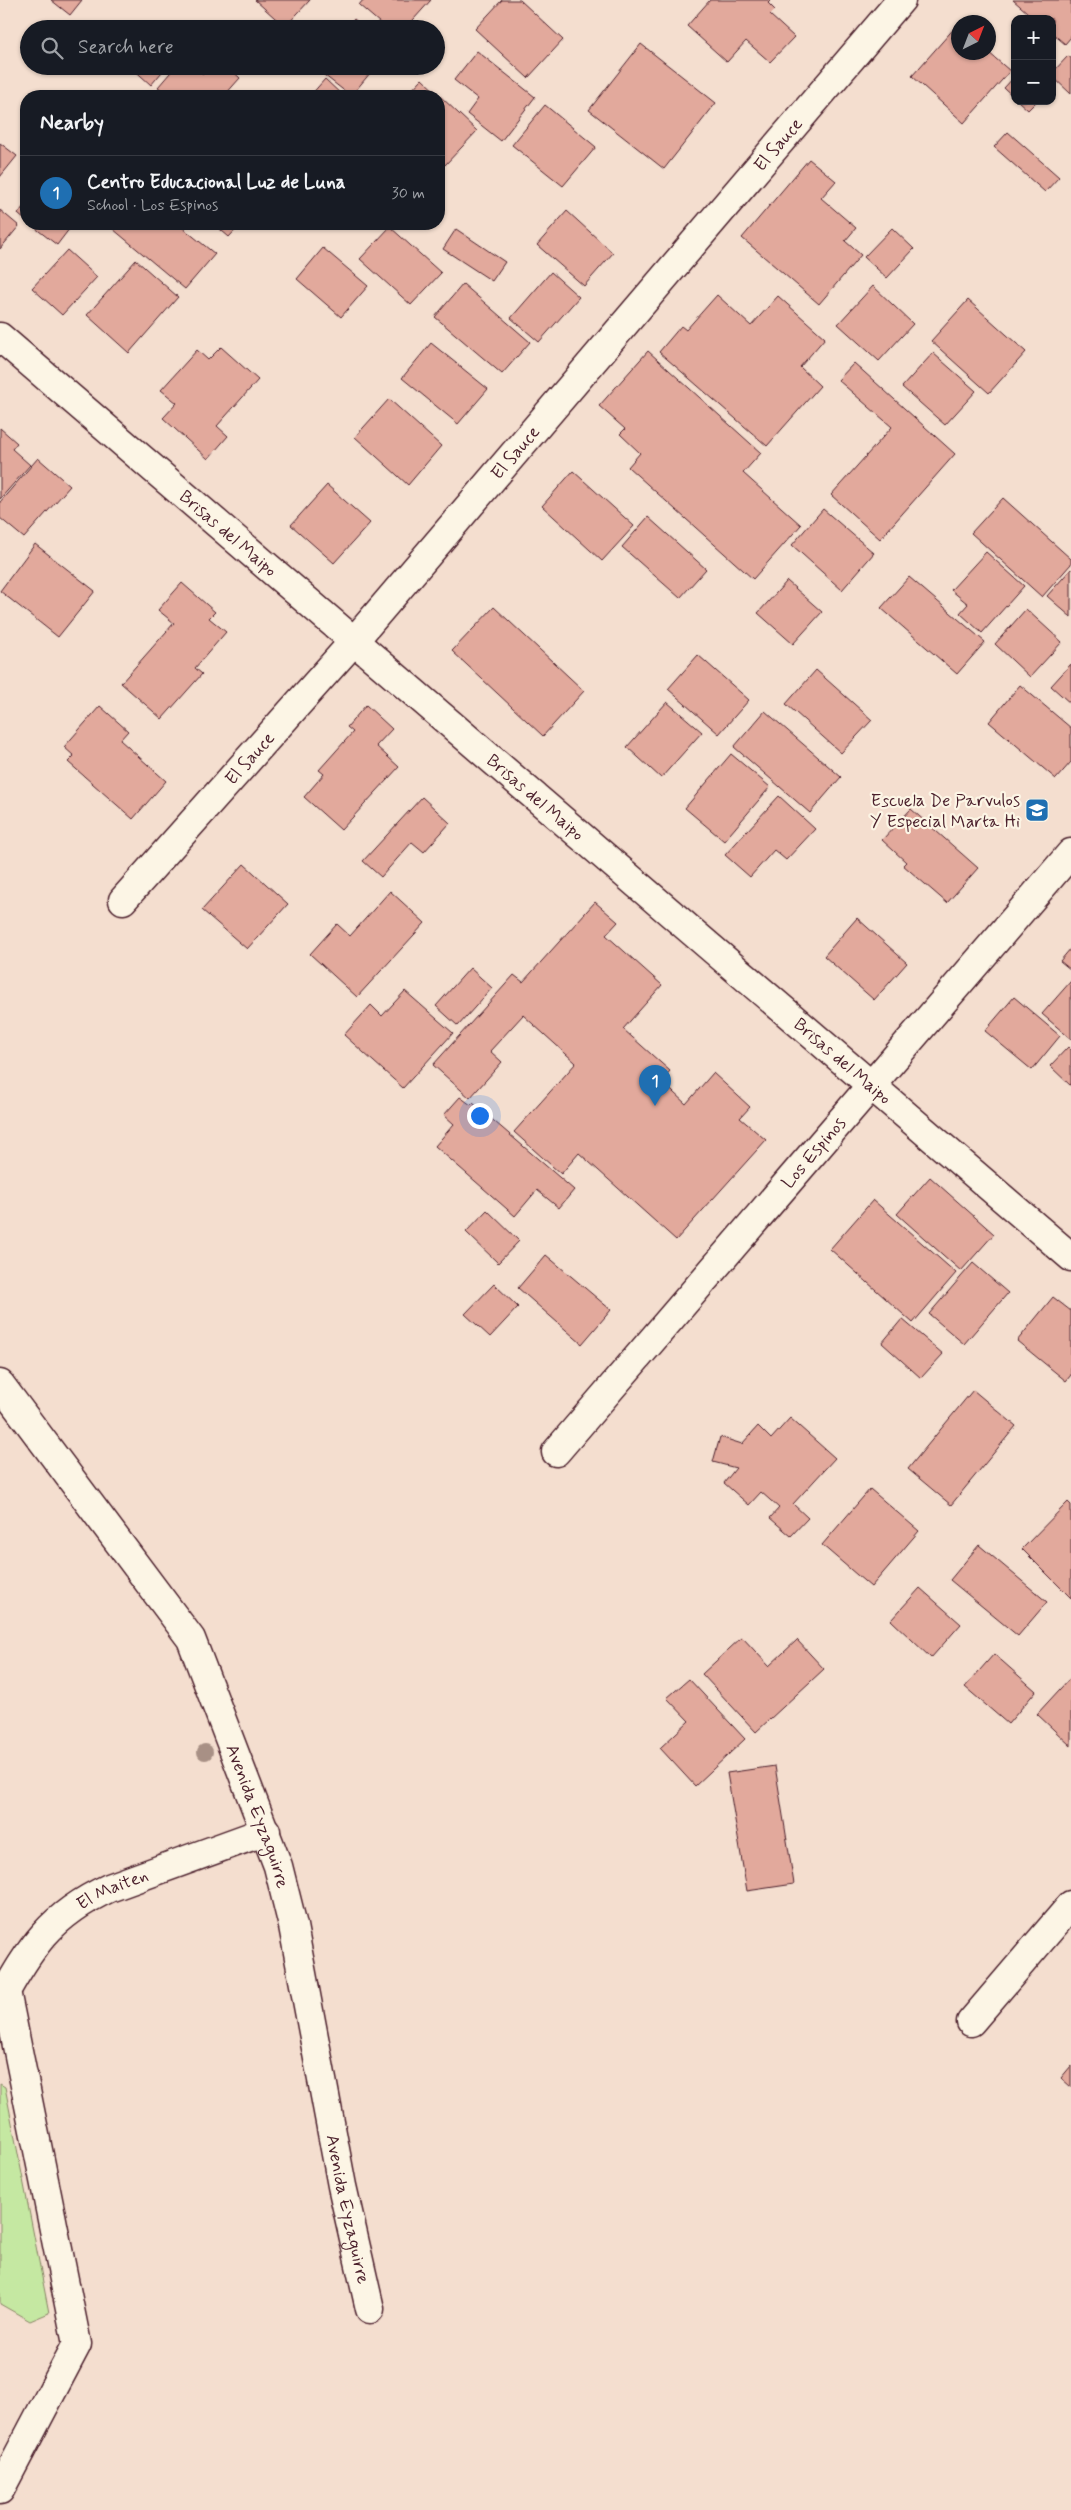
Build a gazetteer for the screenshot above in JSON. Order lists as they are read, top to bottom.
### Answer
{
  "streets": {
    "street": [
      "El Sauce",
      "Brisas del Maipo",
      "Los Espinos",
      "Avenida Eyzaguirre",
      "El Maiten"
    ]
  },
  "crossings": [
    ["El Sauce", "Brisas del Maipo"],
    ["Brisas del Maipo", "Los Espinos"],
    ["Avenida Eyzaguirre", "El Maiten"]
  ],
  "places": {
    "school or university": ["Escuela De Parvulos Y Especial Marta Hi"]
  },
  "north": "top right",
  "page": {
    "map_buttons": ["+", "−"],
    "search": "Search here",
    "heading": "Nearby",
    "list": [
      {
        "mark": "1",
        "name": "Centro Educacional Luz de Luna",
        "note": "School · Los Espinos",
        "value": "30 m"
      }
    ],
    "pins": "1"
  }
}
